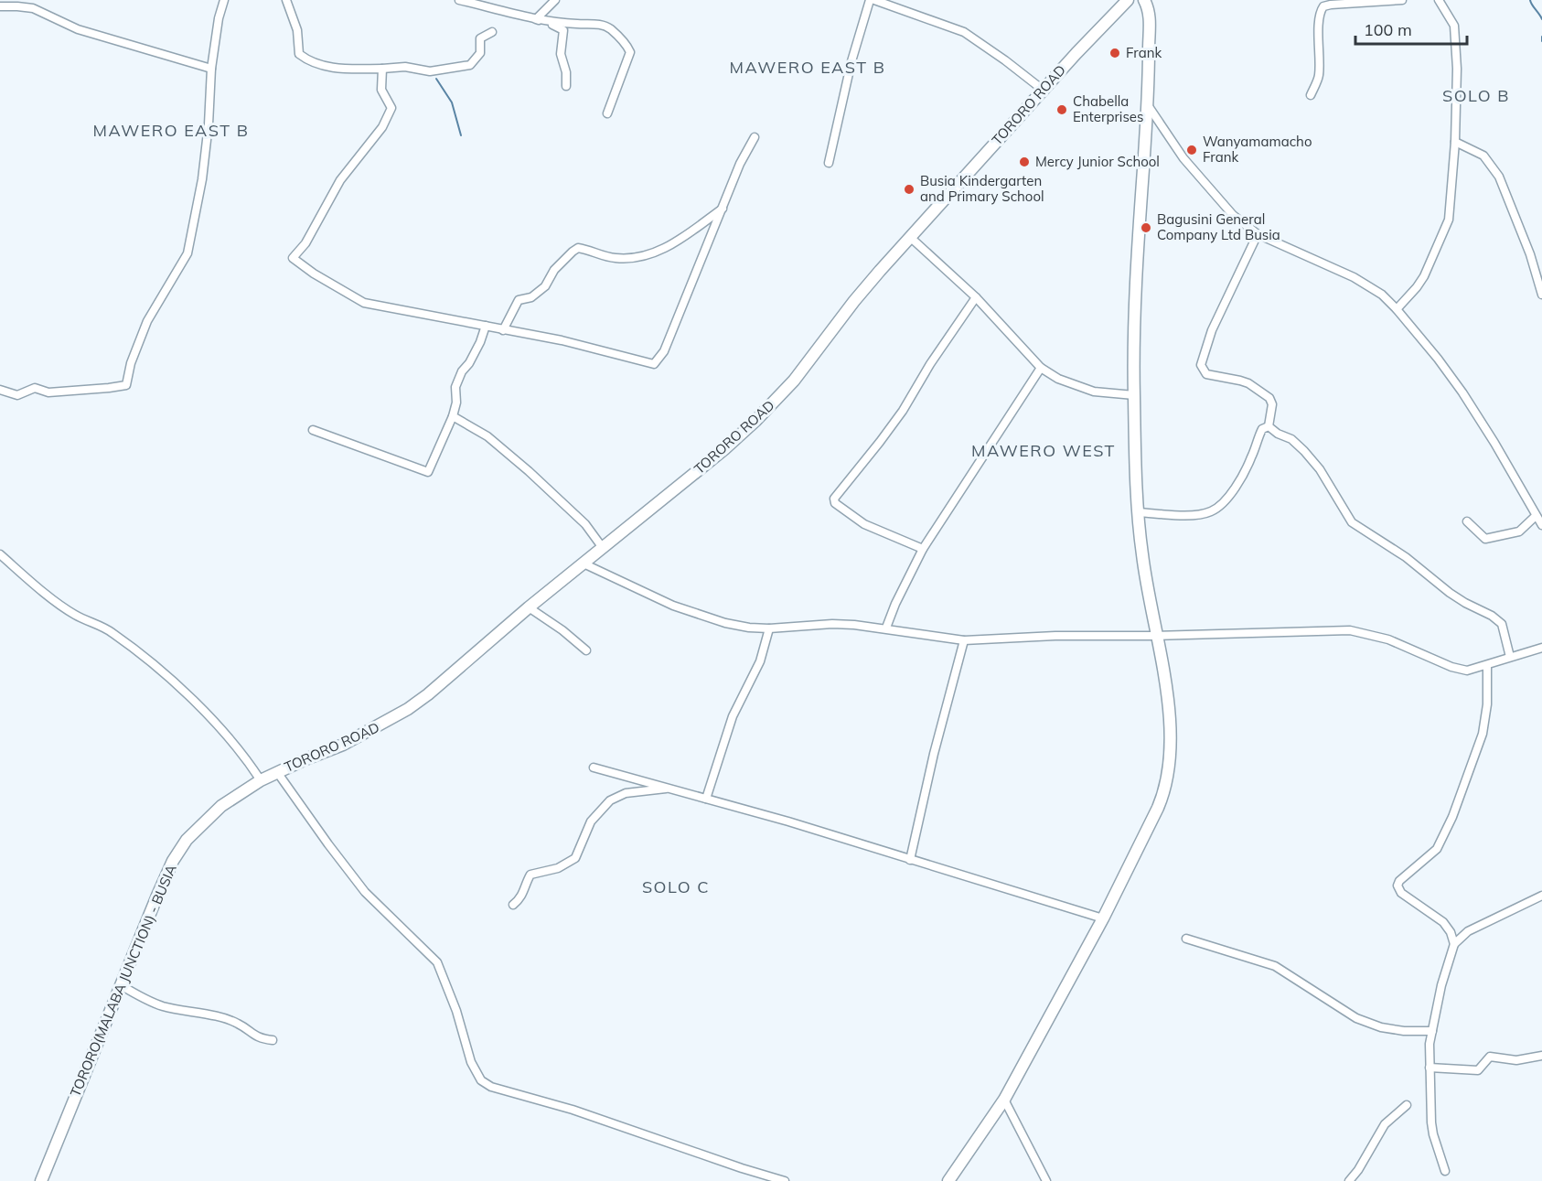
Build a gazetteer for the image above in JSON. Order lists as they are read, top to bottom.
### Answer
{
  "streets": {
    "main road": ["TORORO ROAD", "TORORO(MALABA JUNCTION) - BUSIA"]
  },
  "crossings": [
    ["TORORO ROAD", "TORORO(MALABA JUNCTION) - BUSIA"]
  ],
  "districts": [
    "MAWERO EAST B",
    "SOLO B",
    "MAWERO EAST B",
    "MAWERO WEST",
    "SOLO C"
  ],
  "places": [
    "Frank",
    "Chabella Enterprises",
    "Wanyamamacho Frank",
    "Mercy Junior School",
    "Busia Kindergarten and Primary School",
    "Bagusini General Company Ltd Busia"
  ],
  "scale_bar": "100 m"
}
